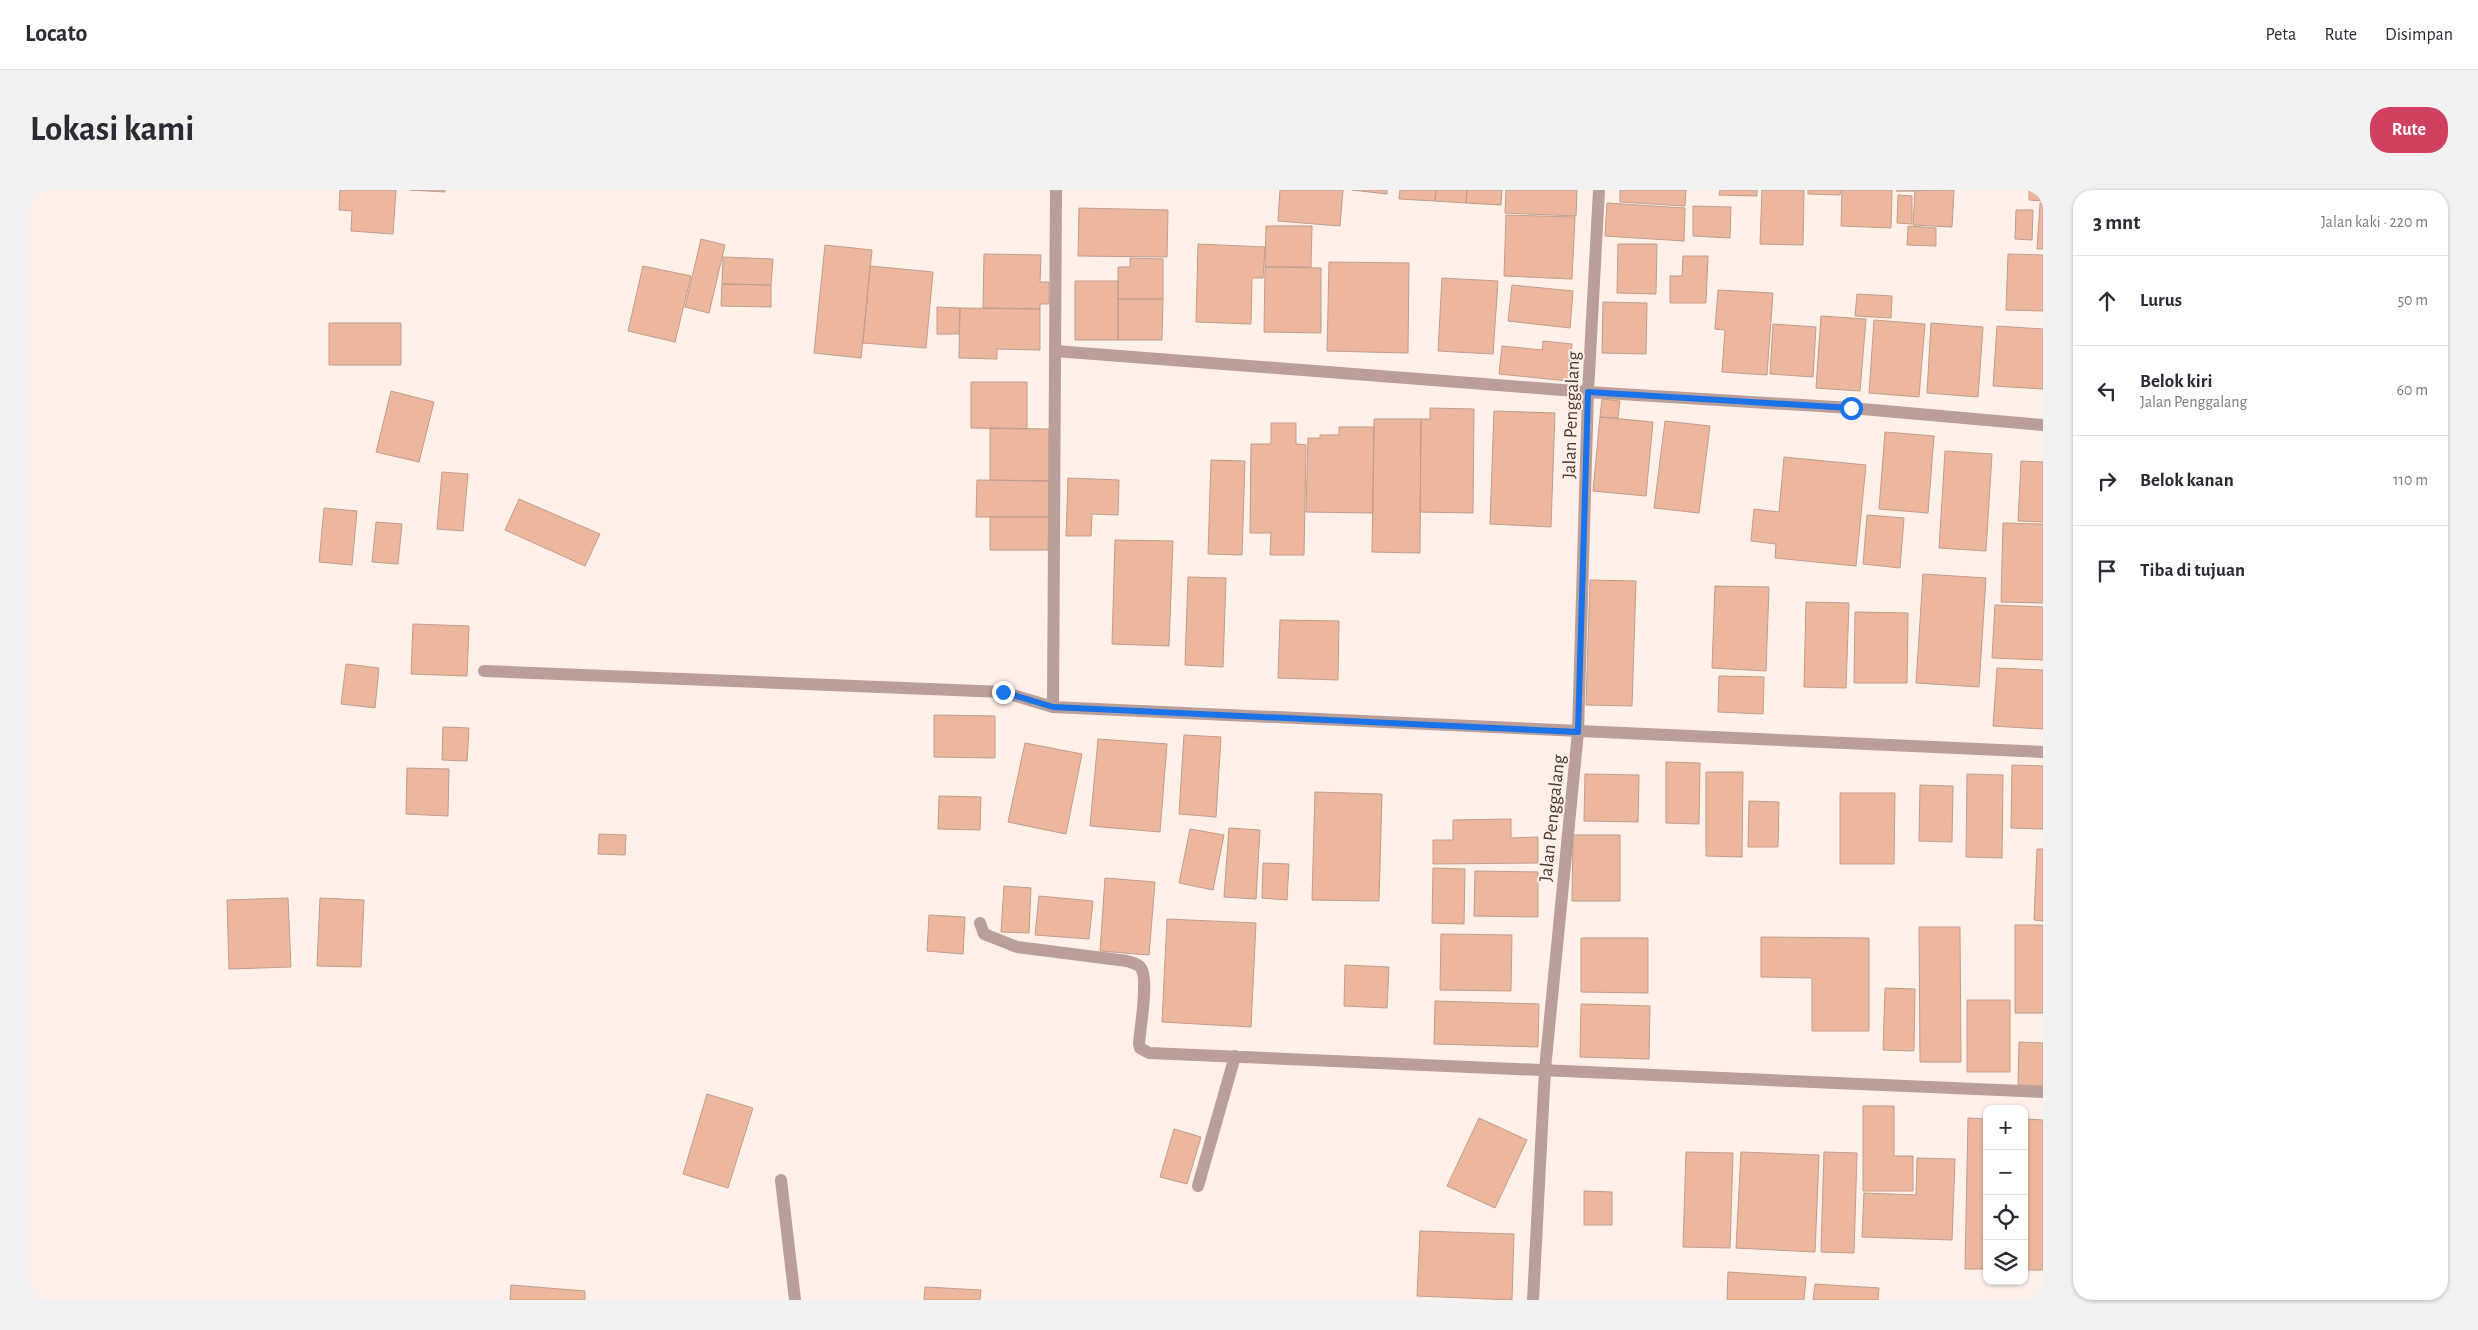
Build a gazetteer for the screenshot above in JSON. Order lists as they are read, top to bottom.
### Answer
{
  "streets": {
    "street": ["Jalan Penggalang"]
  },
  "page": {
    "header": "Locato",
    "nav": ["Peta", "Rute", "Disimpan"],
    "buttons": "Rute",
    "title": "Lokasi kami",
    "heading": ["3 mnt", "Jalan kaki · 220 m"],
    "list": [
      ["Lurus", "50 m"],
      ["Belok kiri", "Jalan Penggalang", "60 m"],
      ["Belok kanan", "110 m"],
      "Tiba di tujuan"
    ],
    "map_buttons": ["+", "−"]
  }
}
